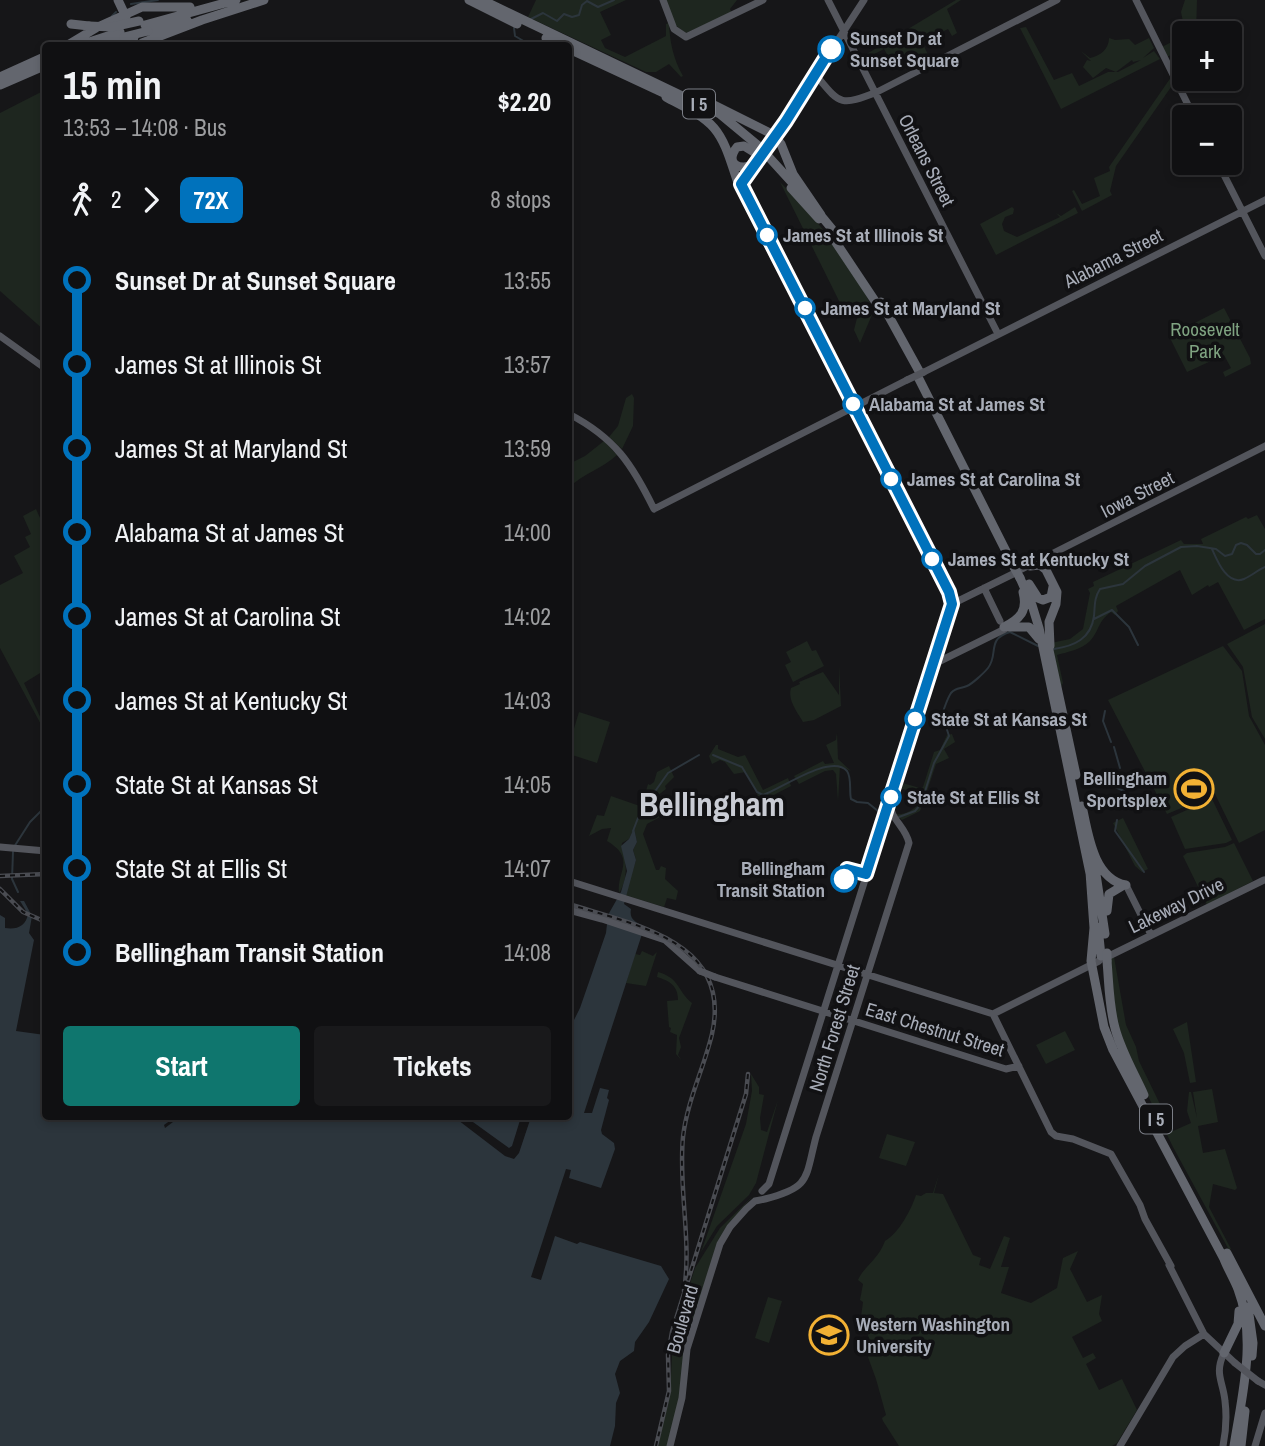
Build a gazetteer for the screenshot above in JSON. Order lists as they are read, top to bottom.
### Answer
{
  "streets": {
    "highway": ["I 5"],
    "main road": [
      "Orleans Street",
      "Alabama Street",
      "Iowa Street",
      "Lakeway Drive",
      "North Forest Street",
      "East Chestnut Street",
      "Boulevard"
    ]
  },
  "crossings": [
    ["I 5", "Alabama Street"],
    ["I 5", "Lakeway Drive"],
    ["Orleans Street", "Alabama Street"],
    ["North Forest Street", "East Chestnut Street"],
    ["North Forest Street", "Boulevard"]
  ],
  "districts": ["Bellingham"],
  "parks": ["Roosevelt Park"],
  "places": {
    "other": [
      "Sunset Dr at Sunset Square",
      "James St at Illinois St",
      "James St at Maryland St",
      "Alabama St at James St",
      "James St at Carolina St",
      "James St at Kentucky St",
      "State St at Kansas St",
      "State St at Ellis St",
      "Bellingham Transit Station"
    ],
    "sports": ["Bellingham Sportsplex"],
    "school or university": ["Western Washington University"]
  },
  "lines": ["bus line 72X"],
  "page": {
    "map_buttons": ["+", "−"],
    "heading": ["15 min", "13:53 – 14:08 · Bus", "$2.20"],
    "legs": ["2", "72X", "8 stops"],
    "list": [
      {
        "name": "Sunset Dr at Sunset Square",
        "value": "13:55"
      },
      {
        "name": "James St at Illinois St",
        "value": "13:57"
      },
      {
        "name": "James St at Maryland St",
        "value": "13:59"
      },
      {
        "name": "Alabama St at James St",
        "value": "14:00"
      },
      {
        "name": "James St at Carolina St",
        "value": "14:02"
      },
      {
        "name": "James St at Kentucky St",
        "value": "14:03"
      },
      {
        "name": "State St at Kansas St",
        "value": "14:05"
      },
      {
        "name": "State St at Ellis St",
        "value": "14:07"
      },
      {
        "name": "Bellingham Transit Station",
        "value": "14:08"
      }
    ],
    "buttons": ["Start", "Tickets"]
  }
}
